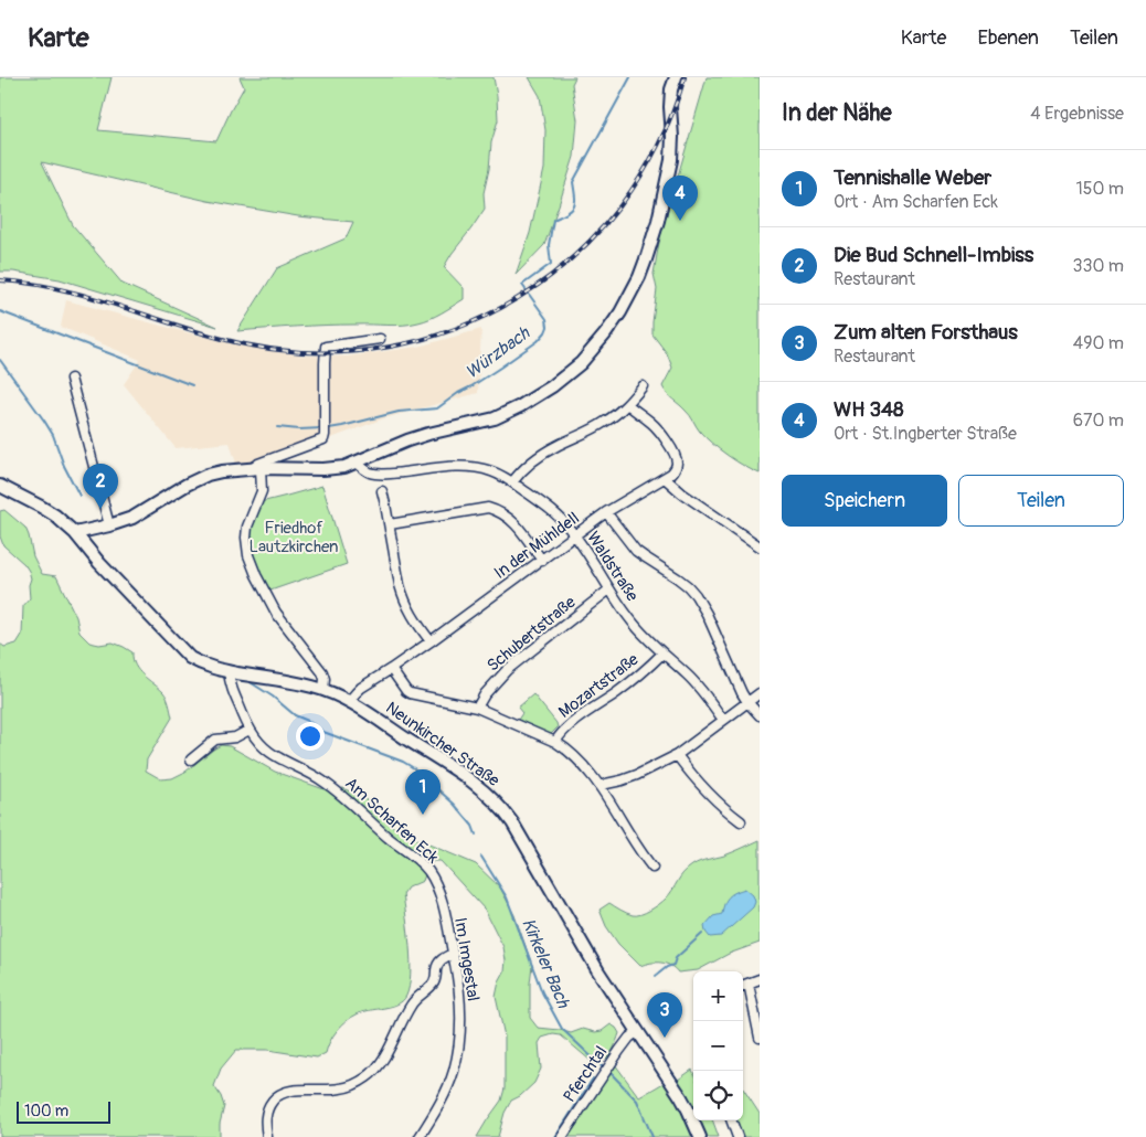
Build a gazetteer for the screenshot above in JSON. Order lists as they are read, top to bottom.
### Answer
{
  "streets": {
    "main road": ["Neunkircher Straße"],
    "street": [
      "In der Mühldell",
      "Waldstraße",
      "Schubertstraße",
      "Mozartstraße",
      "Am Scharfen Eck",
      "Im Imgestal",
      "Pferchtal"
    ]
  },
  "crossings": [
    ["In der Mühldell", "Waldstraße"],
    ["In der Mühldell", "Neunkircher Straße"],
    ["Waldstraße", "Schubertstraße"],
    ["Waldstraße", "Mozartstraße"],
    ["Neunkircher Straße", "Am Scharfen Eck"],
    ["Neunkircher Straße", "Pferchtal"],
    ["Am Scharfen Eck", "Im Imgestal"]
  ],
  "water": ["Würzbach", "Kirkeler Bach"],
  "parks": ["Friedhof Lautzkirchen"],
  "scale_bar": "100 m",
  "page": {
    "header": "Karte",
    "nav": ["Karte", "Ebenen", "Teilen"],
    "heading": ["In der Nähe", "4 Ergebnisse"],
    "list": [
      {
        "mark": "1",
        "name": "Tennishalle Weber",
        "note": "Ort · Am Scharfen Eck",
        "value": "150 m"
      },
      {
        "mark": "2",
        "name": "Die Bud Schnell-Imbiss",
        "note": "Restaurant",
        "value": "330 m"
      },
      {
        "mark": "3",
        "name": "Zum alten Forsthaus",
        "note": "Restaurant",
        "value": "490 m"
      },
      {
        "mark": "4",
        "name": "WH 348",
        "note": "Ort · St.Ingberter Straße",
        "value": "670 m"
      }
    ],
    "pins": [
      "4",
      "2",
      "1",
      "3"
    ],
    "buttons": ["Speichern", "Teilen"],
    "map_buttons": ["+", "−"],
    "scale": "100 m"
  }
}
